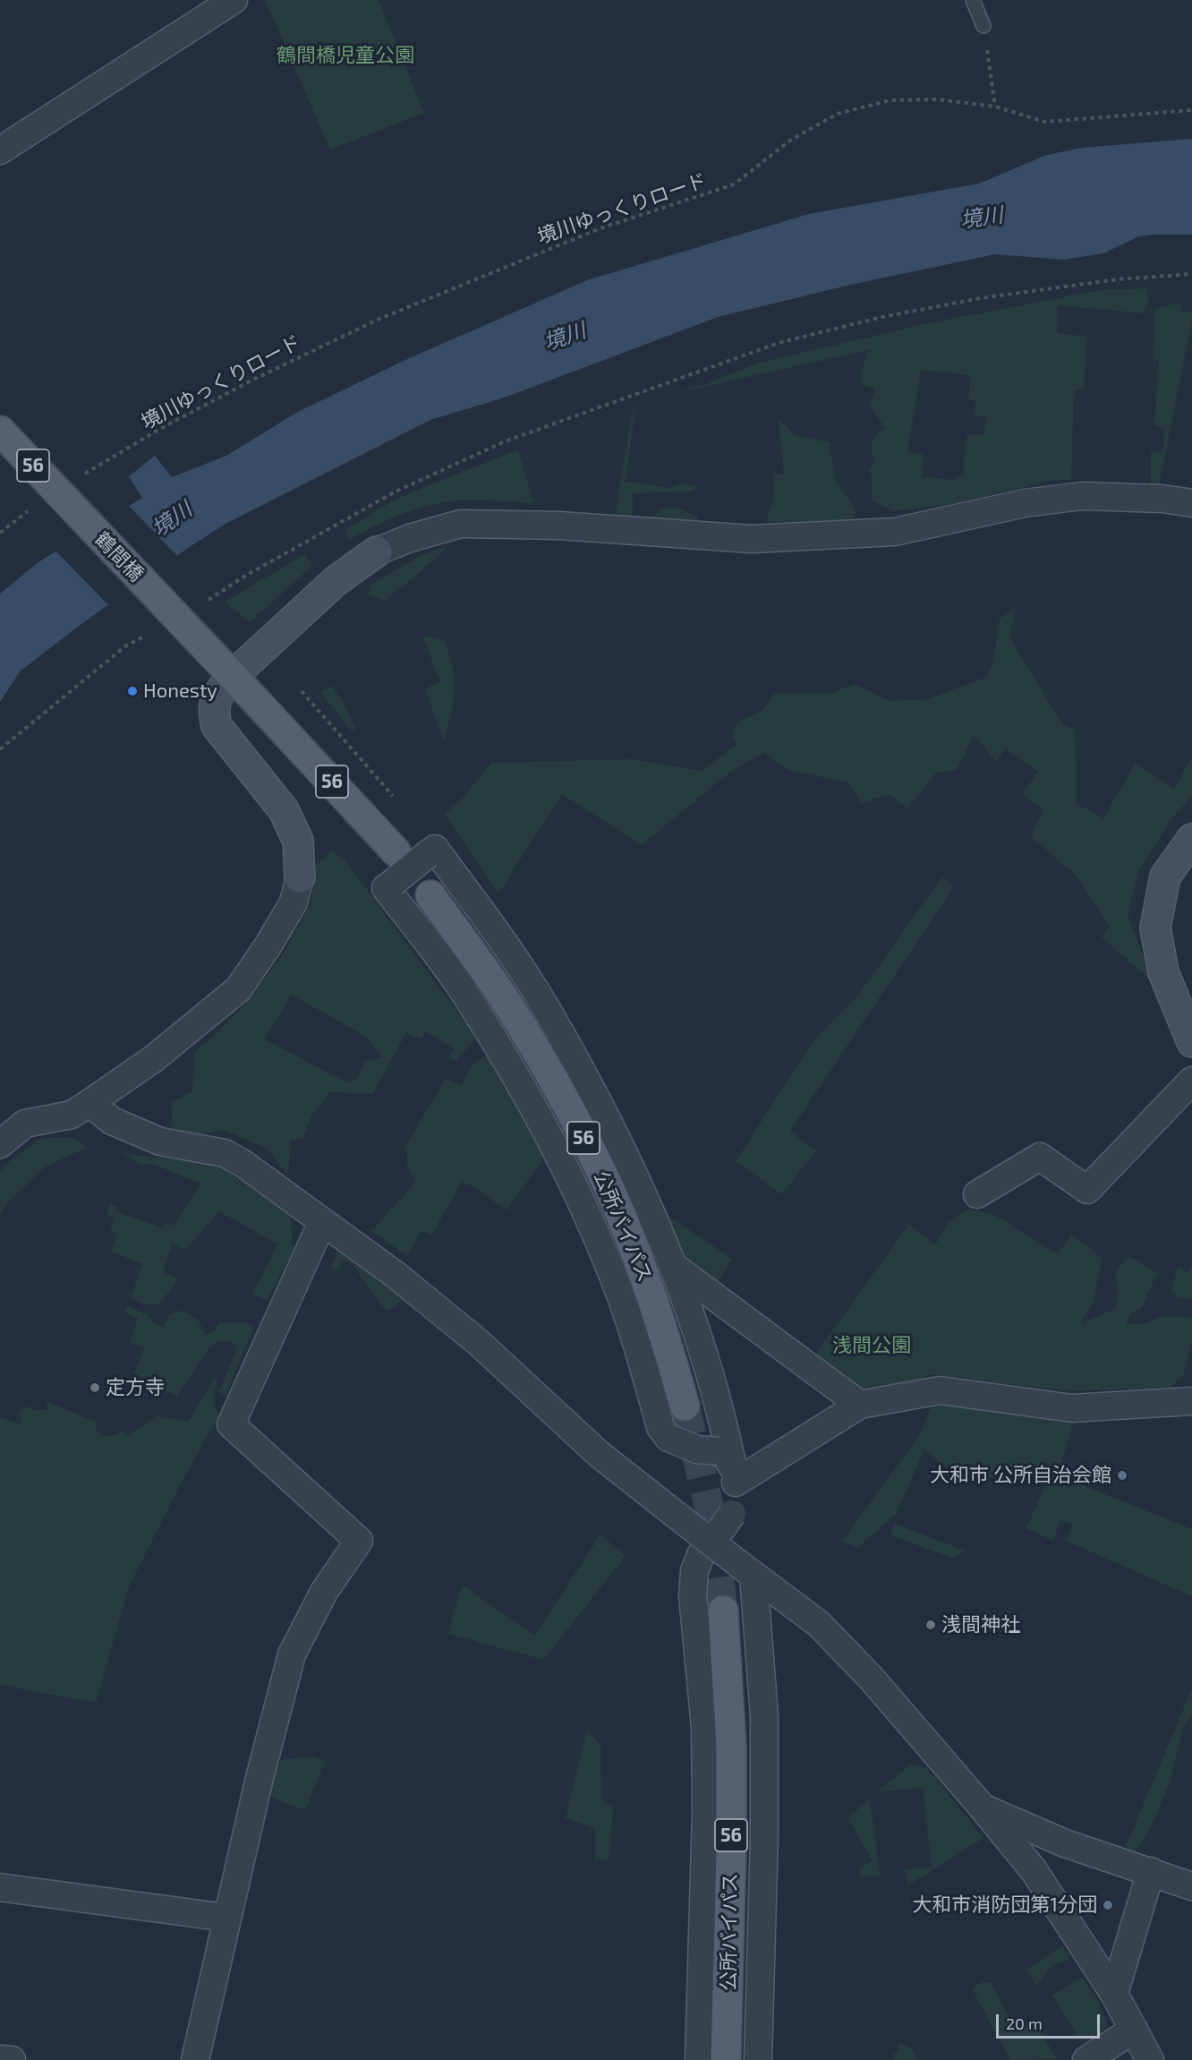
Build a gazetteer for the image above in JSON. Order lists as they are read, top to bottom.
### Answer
{
  "streets": {
    "main road": ["56", "鶴間橋", "公所バイパス"],
    "path": ["境川ゆっくりロード"]
  },
  "crossings": [
    ["56", "鶴間橋"]
  ],
  "water": ["境川"],
  "parks": ["鶴間橋児童公園", "浅間公園"],
  "places": [
    "Honesty",
    "定方寺",
    "大和市 公所自治会館",
    "浅間神社",
    "大和市消防団第1分団"
  ],
  "scale_bar": "20 m"
}
